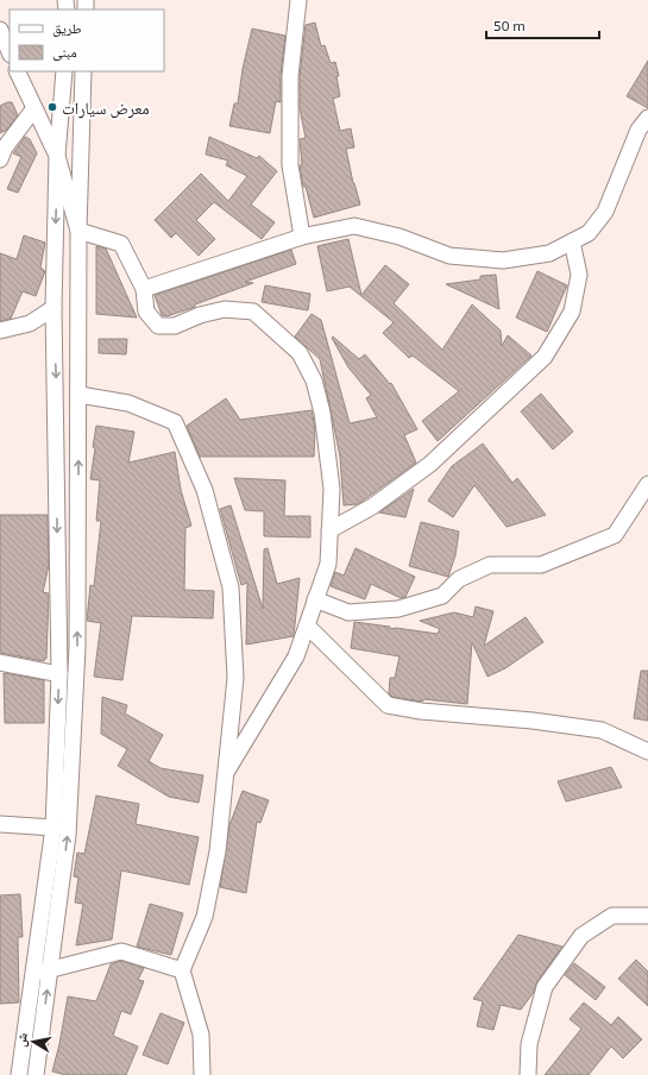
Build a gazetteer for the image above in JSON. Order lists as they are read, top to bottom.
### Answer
{
  "places": ["معرض سيارات"],
  "legend": ["طريق", "مبنى"],
  "scale_bar": "50 m",
  "north": "left"
}
